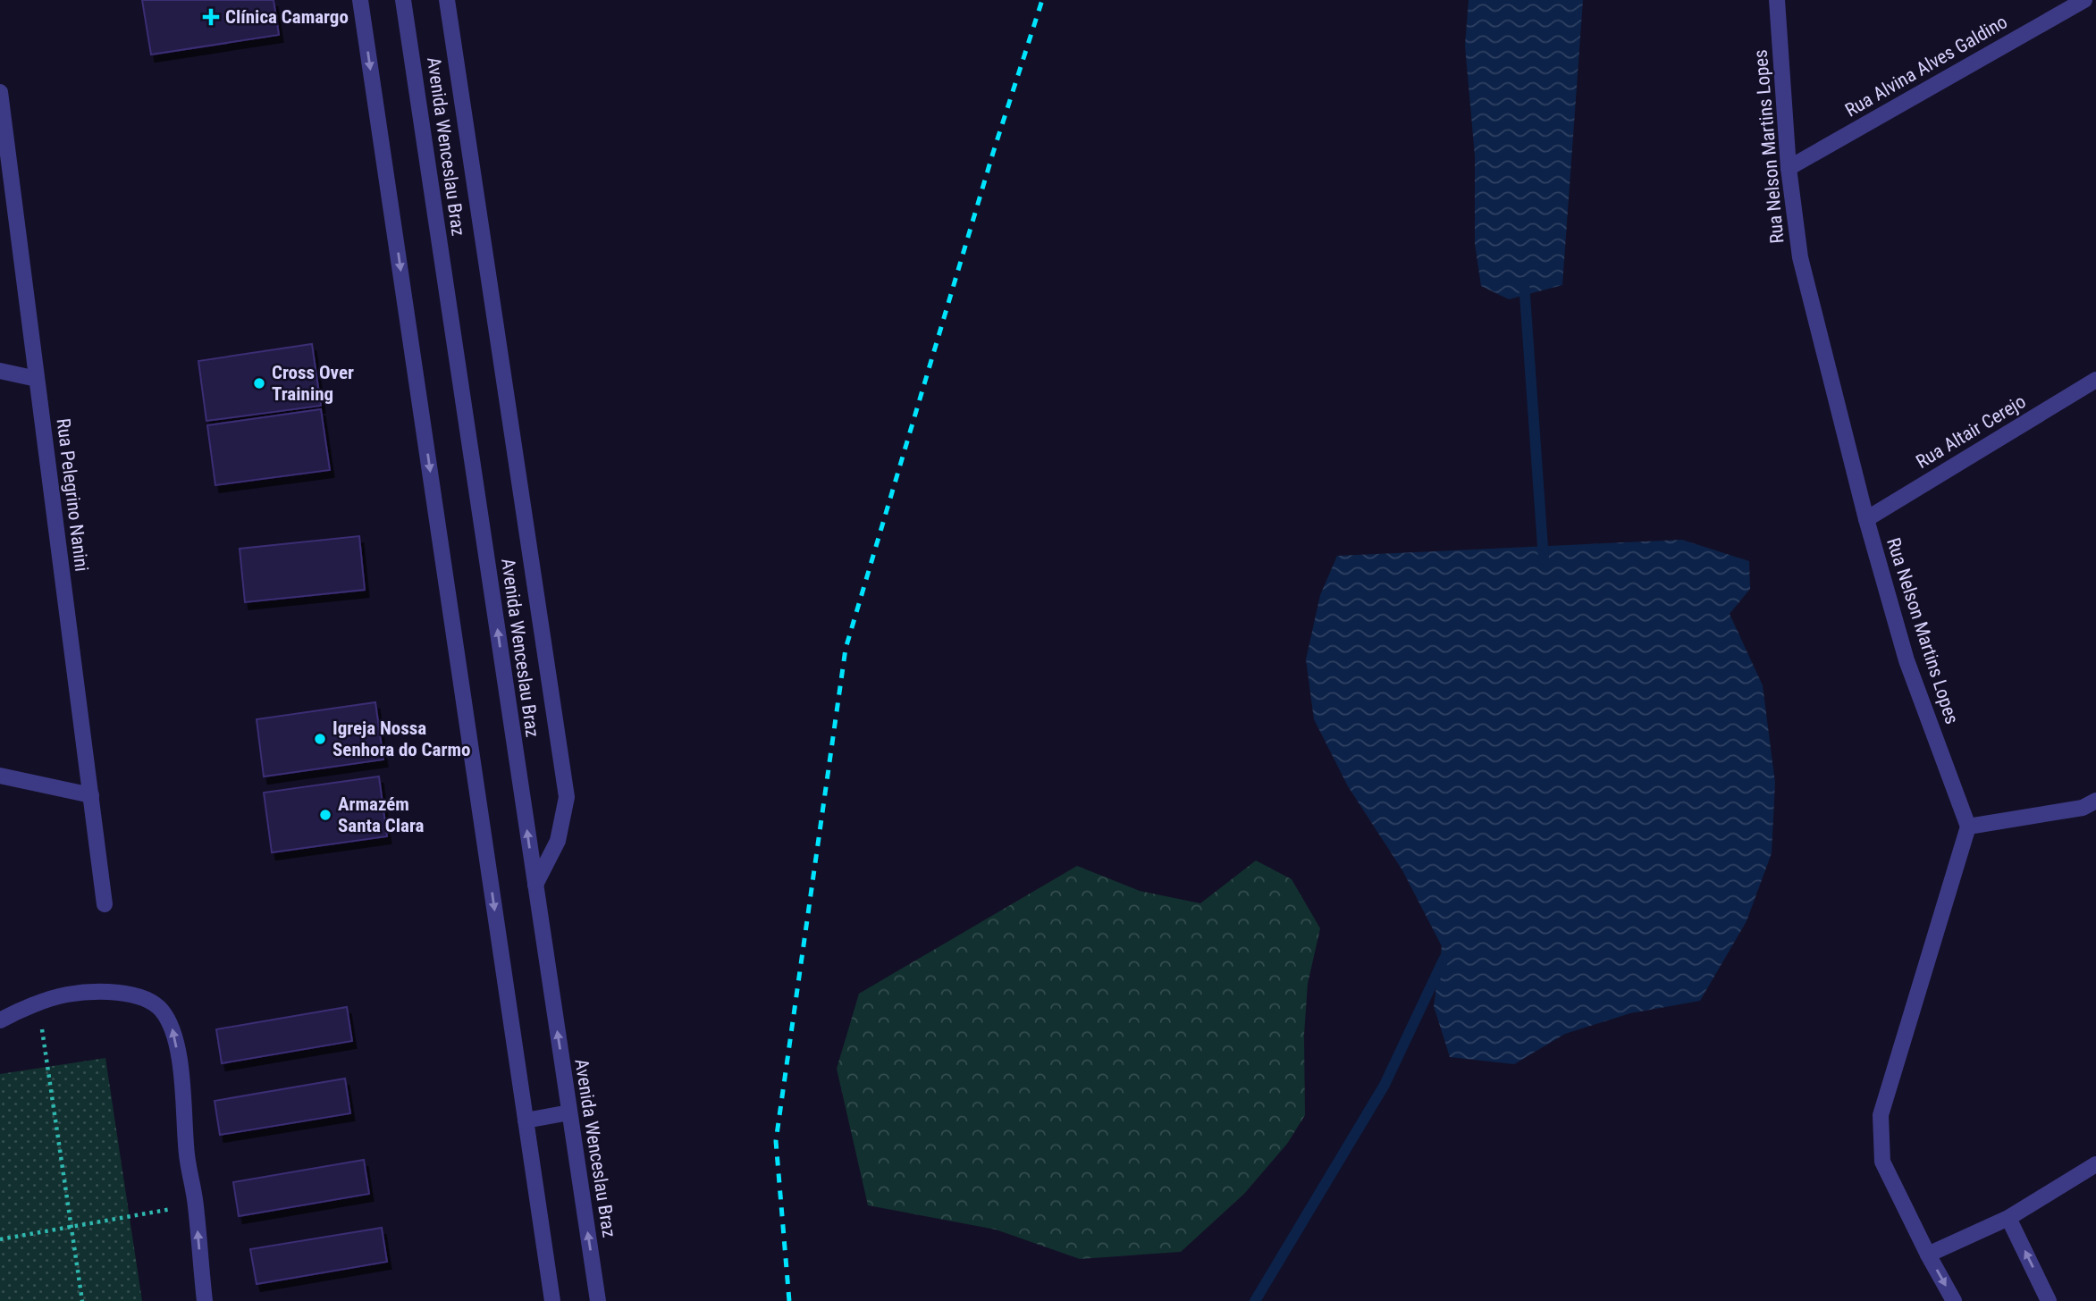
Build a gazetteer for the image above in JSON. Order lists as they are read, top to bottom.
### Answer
{
  "streets": {
    "street": [
      "Rua Alvina Alves Galdino",
      "Avenida Wenceslau Braz",
      "Rua Nelson Martins Lopes",
      "Rua Altair Cerejo",
      "Rua Pelegrino Nanini"
    ]
  },
  "crossings": [
    ["Rua Alvina Alves Galdino", "Rua Nelson Martins Lopes"],
    ["Rua Nelson Martins Lopes", "Rua Altair Cerejo"]
  ],
  "places": {
    "health": ["Clínica Camargo"],
    "other": ["Cross Over Training", "Igreja Nossa Senhora do Carmo", "Armazém Santa Clara"]
  }
}
